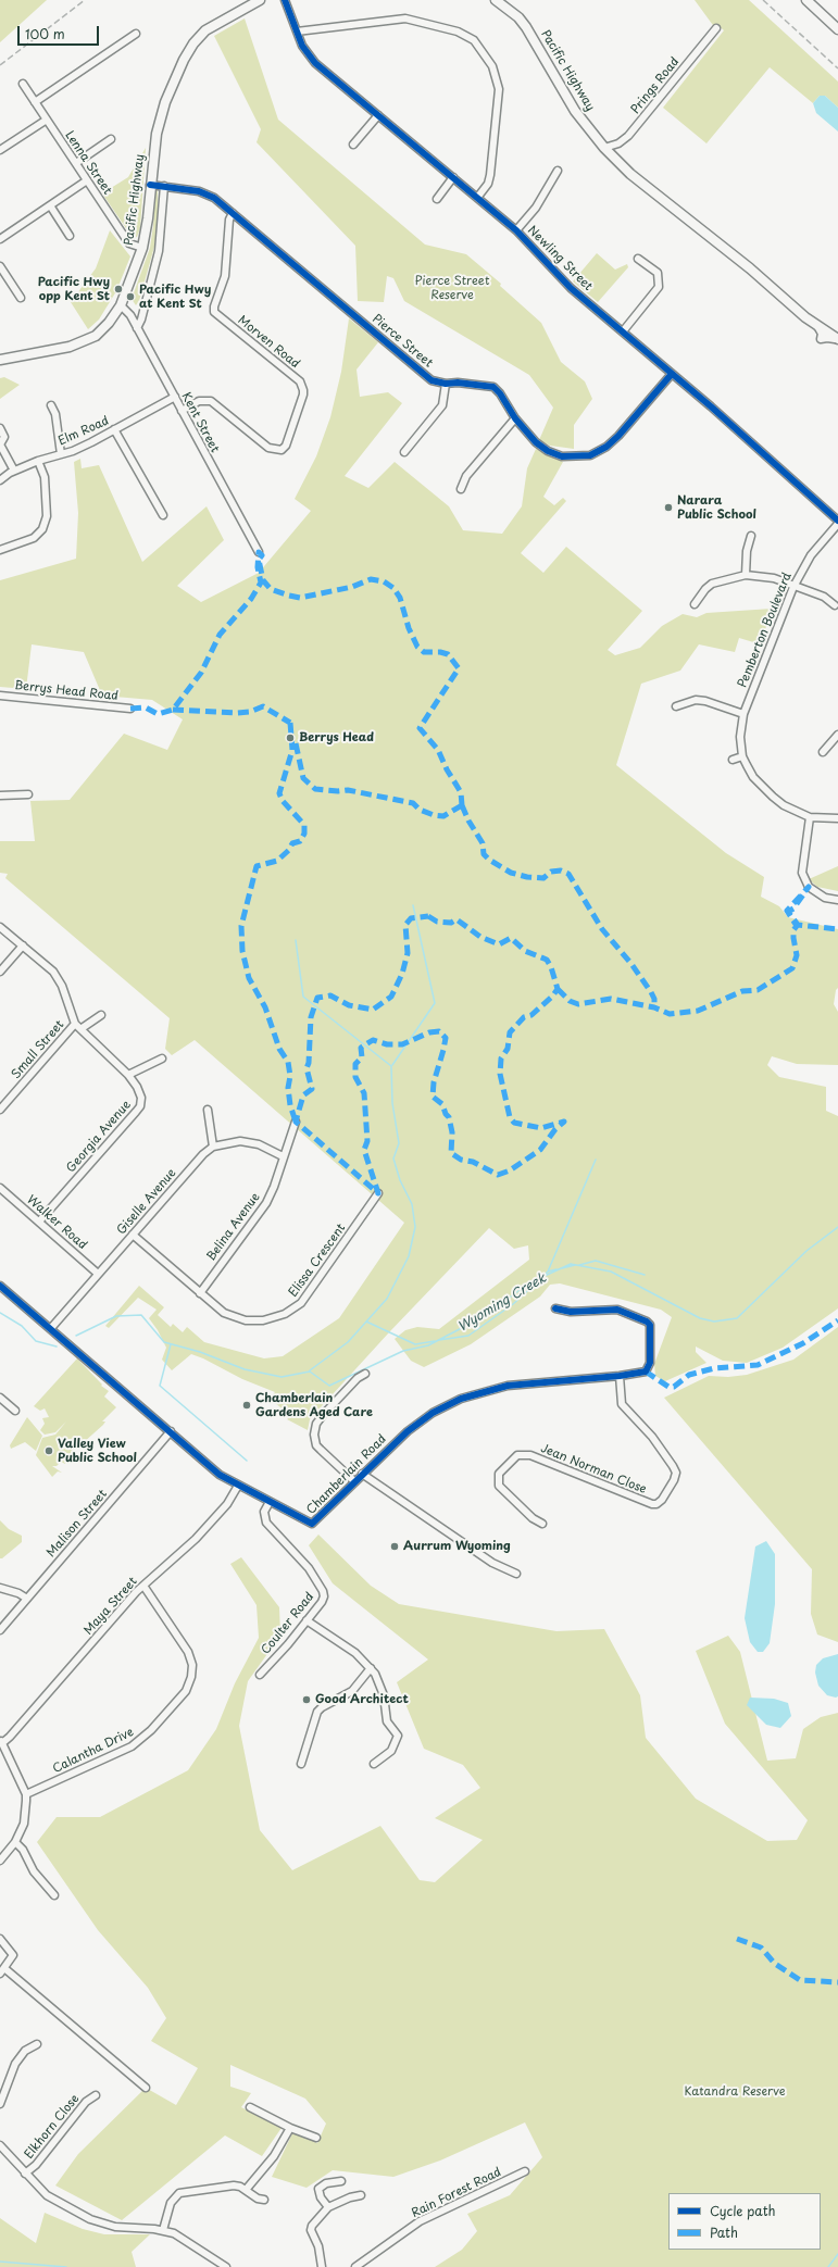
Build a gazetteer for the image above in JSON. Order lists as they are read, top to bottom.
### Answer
{
  "streets": {
    "main road": ["Pacific Highway"],
    "street": [
      "Prings Road",
      "Lenna Street",
      "Newling Street",
      "Pierce Street",
      "Morven Road",
      "Kent Street",
      "Elm Road",
      "Pemberton Boulevard",
      "Berrys Head Road",
      "Small Street",
      "Georgia Avenue",
      "Giselle Avenue",
      "Walker Road",
      "Belina Avenue",
      "Elissa Crescent",
      "Jean Norman Close",
      "Chamberlain Road",
      "Malison Street",
      "Maya Street",
      "Coulter Road",
      "Calantha Drive",
      "Elkhorn Close",
      "Rain Forest Road"
    ]
  },
  "crossings": [
    ["Pacific Highway", "Prings Road"],
    ["Pacific Highway", "Lenna Street"],
    ["Pacific Highway", "Pierce Street"],
    ["Pacific Highway", "Kent Street"],
    ["Newling Street", "Pierce Street"],
    ["Newling Street", "Pemberton Boulevard"],
    ["Pierce Street", "Morven Road"],
    ["Morven Road", "Kent Street"],
    ["Kent Street", "Elm Road"],
    ["Small Street", "Georgia Avenue"],
    ["Georgia Avenue", "Walker Road"],
    ["Giselle Avenue", "Walker Road"],
    ["Giselle Avenue", "Elissa Crescent"],
    ["Giselle Avenue", "Chamberlain Road"],
    ["Belina Avenue", "Elissa Crescent"],
    ["Jean Norman Close", "Chamberlain Road"],
    ["Chamberlain Road", "Malison Street"],
    ["Chamberlain Road", "Maya Street"],
    ["Chamberlain Road", "Coulter Road"],
    ["Maya Street", "Calantha Drive"]
  ],
  "water": ["Wyoming Creek"],
  "parks": ["Pierce Street Reserve", "Katandra Reserve"],
  "places": [
    "Pacific Hwy opp Kent St",
    "Pacific Hwy at Kent St",
    "Narara Public School",
    "Berrys Head",
    "Chamberlain Gardens Aged Care",
    "Valley View Public School",
    "Aurrum Wyoming",
    "Good Architect"
  ],
  "legend": ["Cycle path", "Path"],
  "scale_bar": "100 m"
}
